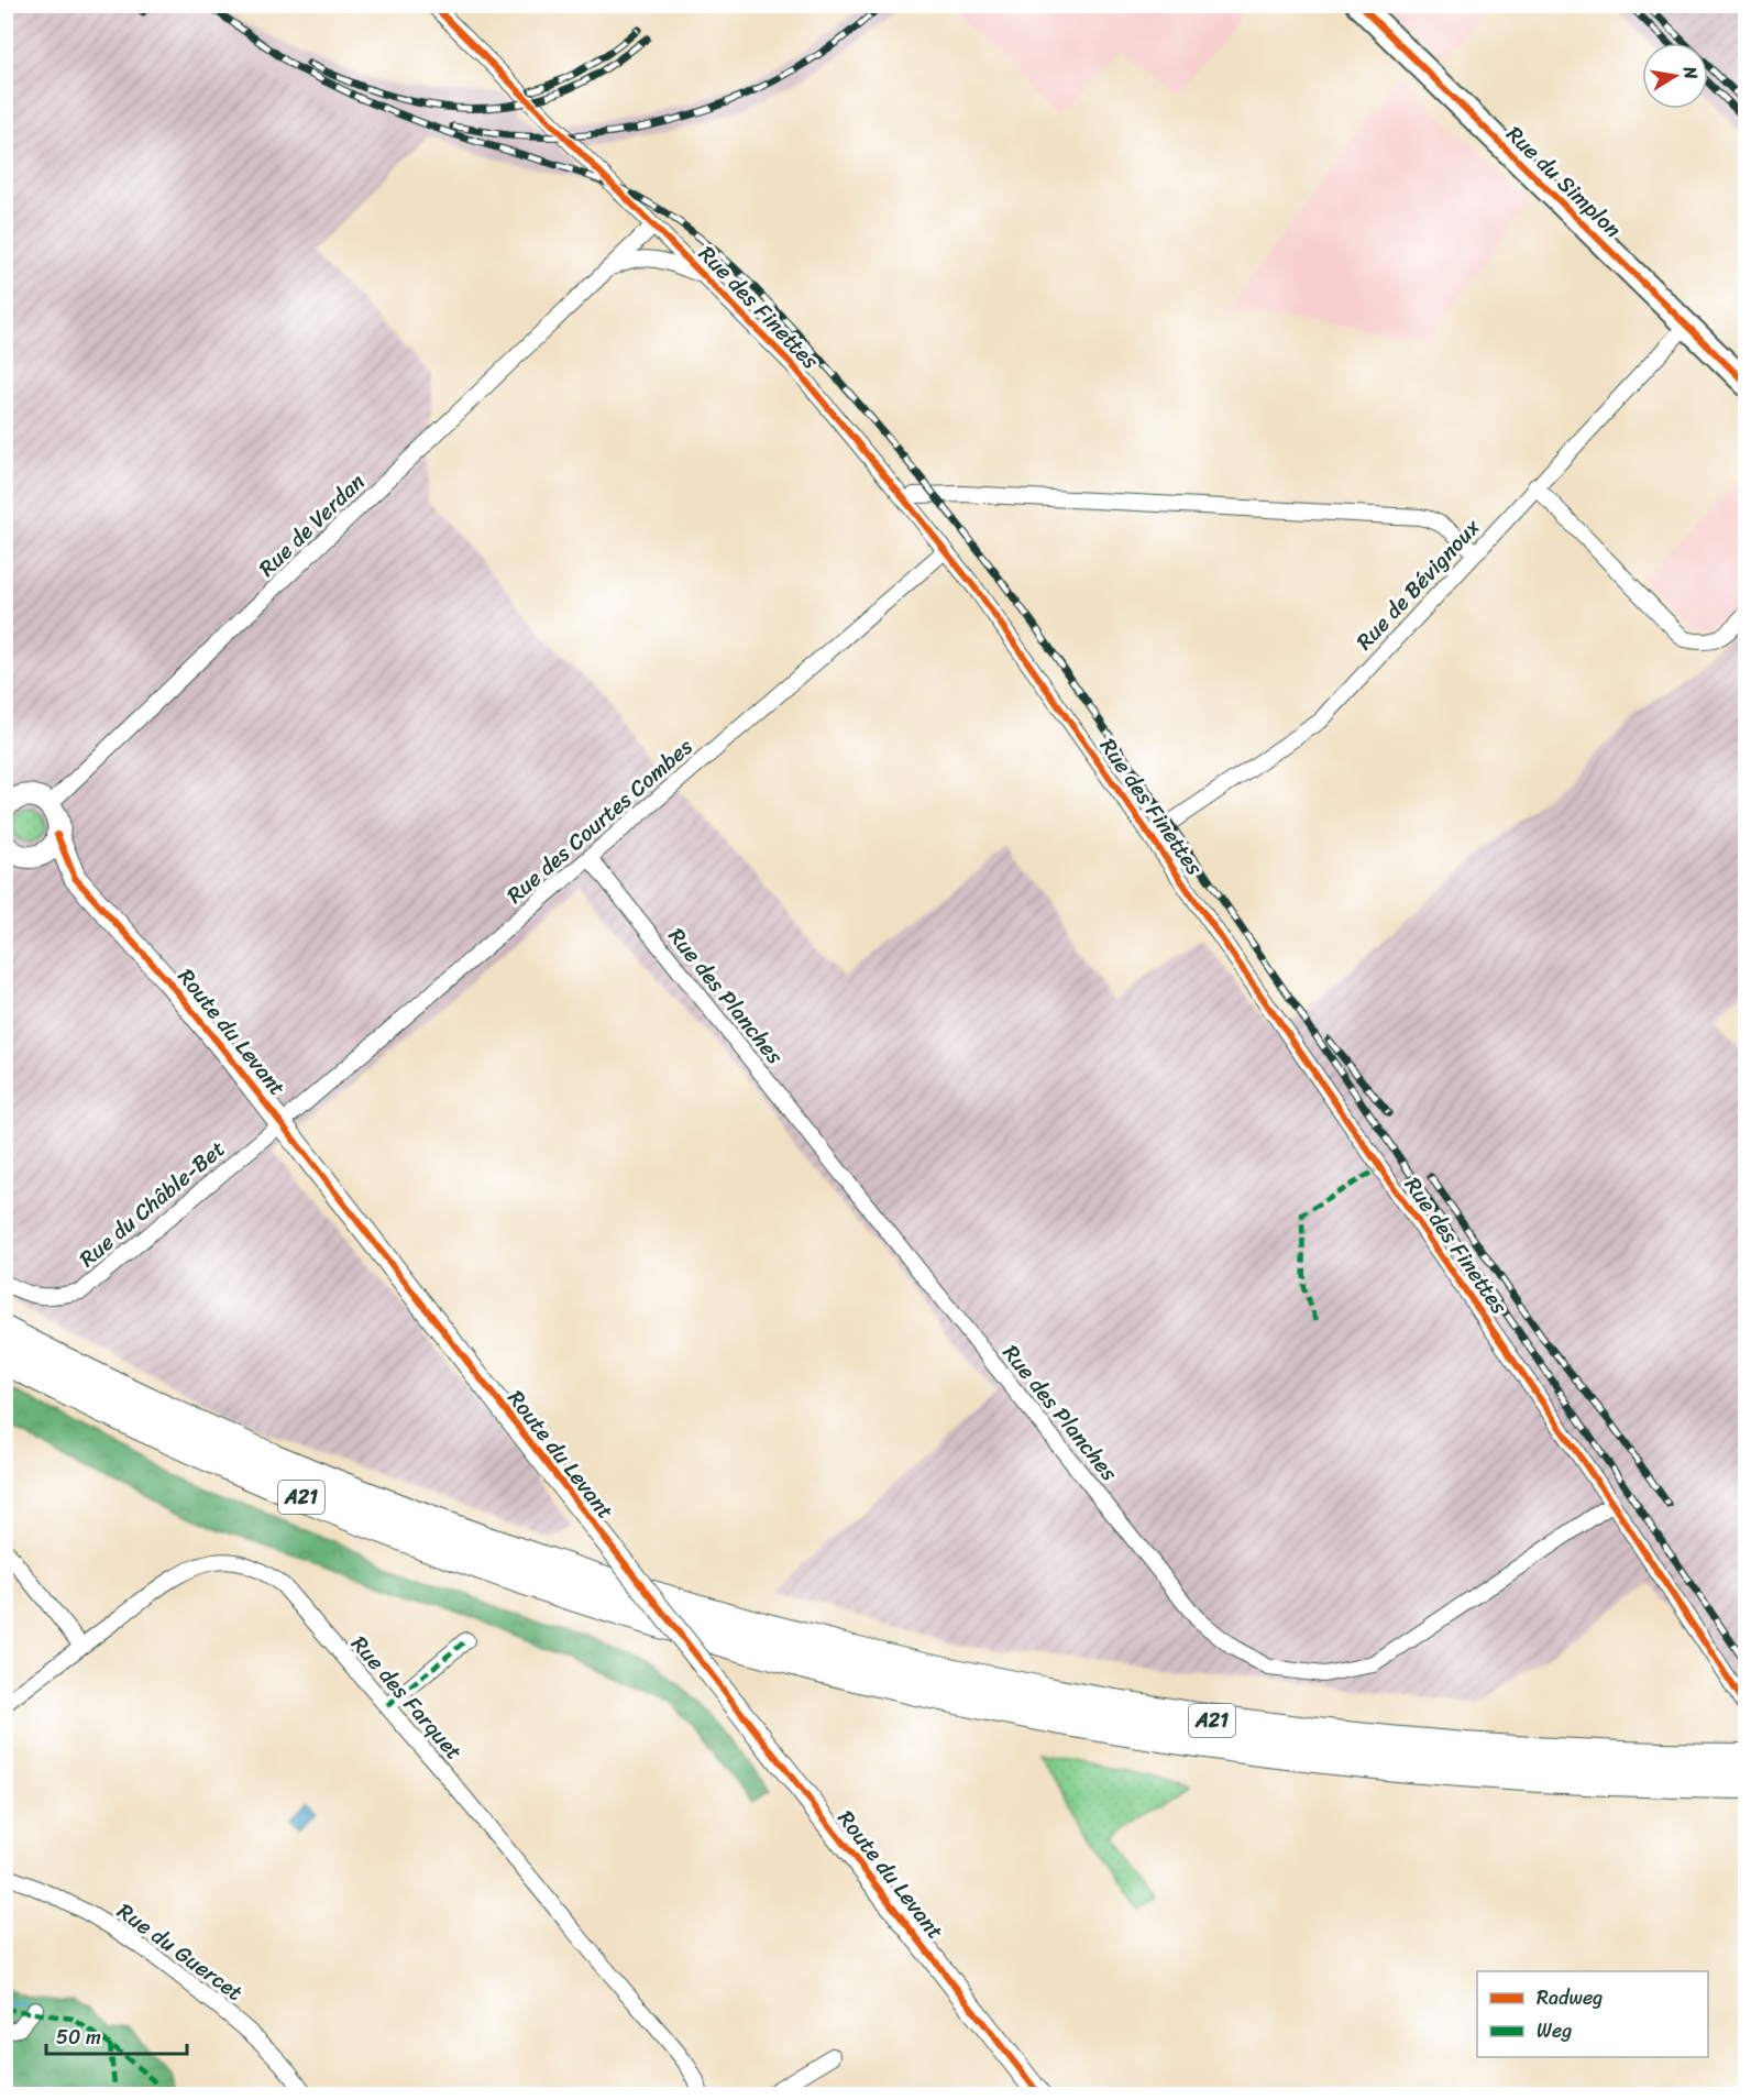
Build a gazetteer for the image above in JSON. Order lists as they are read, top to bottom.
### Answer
{
  "streets": {
    "highway": ["A21"],
    "main road": ["Rue du Simplon"],
    "street": [
      "Rue des Finettes",
      "Rue de Verdan",
      "Rue de Bévignoux",
      "Rue des Courtes Combes",
      "Rue des Planches",
      "Route du Levant",
      "Rue du Châble-Bet",
      "Rue des Farquet",
      "Rue du Guercet"
    ]
  },
  "crossings": [
    ["Rue du Simplon", "Rue de Bévignoux"],
    ["Rue des Finettes", "Rue de Verdan"],
    ["Rue des Finettes", "Rue de Bévignoux"],
    ["Rue des Finettes", "Rue des Courtes Combes"],
    ["Rue des Finettes", "Rue des Planches"],
    ["Rue de Verdan", "Route du Levant"],
    ["Rue des Courtes Combes", "Rue des Planches"],
    ["Rue des Courtes Combes", "Route du Levant"],
    ["Rue des Courtes Combes", "Rue du Châble-Bet"],
    ["Route du Levant", "Rue du Châble-Bet"]
  ],
  "legend": ["Radweg", "Weg"],
  "scale_bar": "50 m",
  "north": "right"
}
